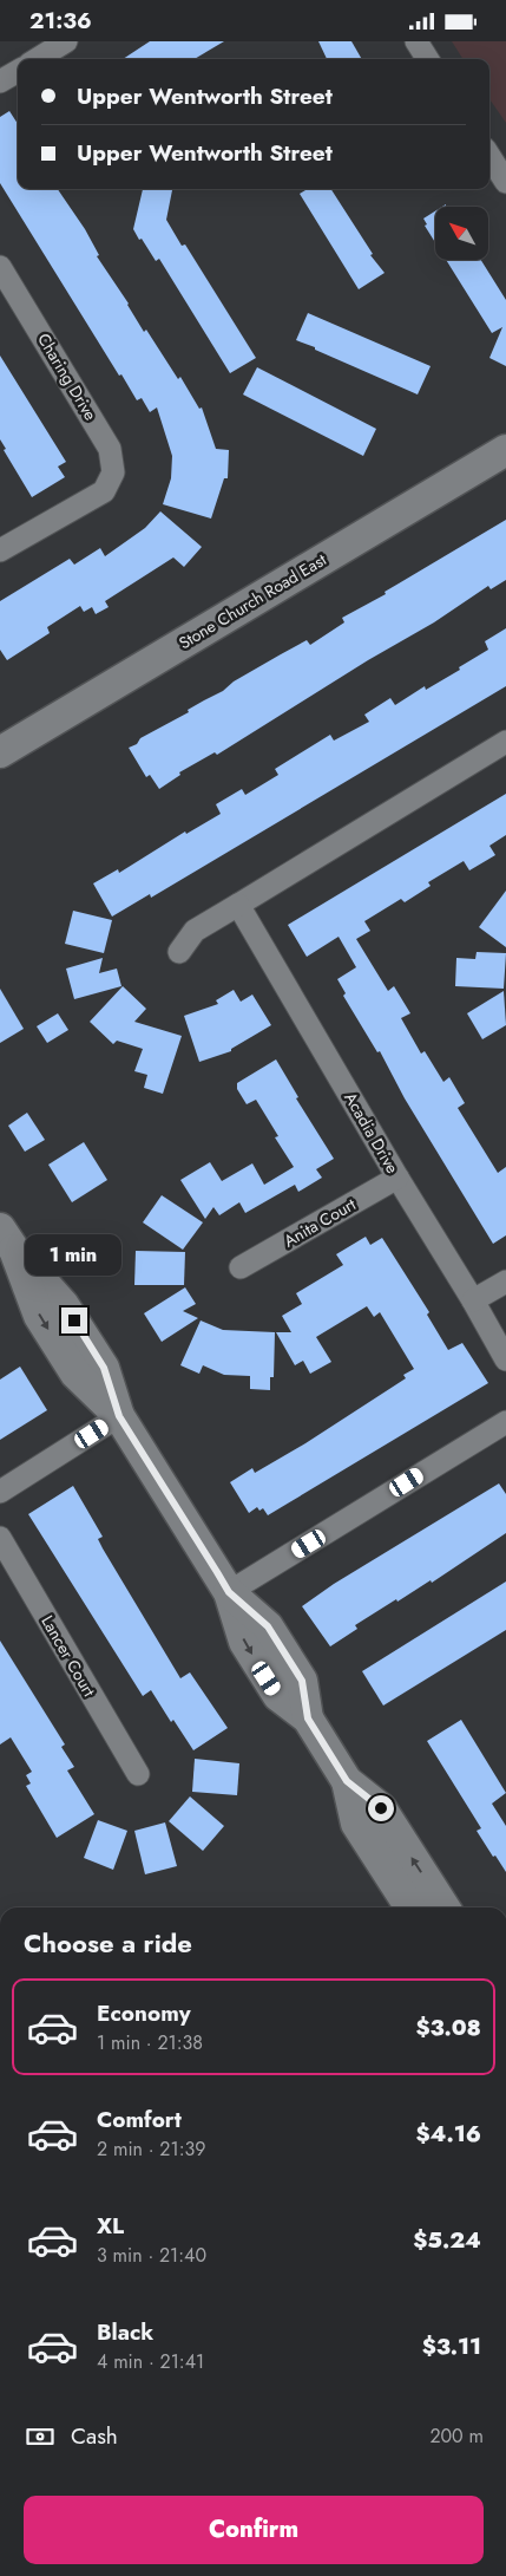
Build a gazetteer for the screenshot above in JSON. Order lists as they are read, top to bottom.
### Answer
{
  "streets": {
    "main road": ["Stone Church Road East"],
    "street": [
      "Charing Drive",
      "Acadia Drive",
      "Anita Court",
      "Lancer Court"
    ]
  },
  "crossings": [
    ["Acadia Drive", "Anita Court"]
  ],
  "north": "top left",
  "page": {
    "status": "21:36",
    "banner": ["Upper Wentworth Street", "Upper Wentworth Street"],
    "bubble": "1 min",
    "heading": "Choose a ride",
    "list": [
      {
        "name": "Economy",
        "note": "1 min · 21:38",
        "value": "$3.08"
      },
      {
        "name": "Comfort",
        "note": "2 min · 21:39",
        "value": "$4.16"
      },
      {
        "name": "XL",
        "note": "3 min · 21:40",
        "value": "$5.24"
      },
      {
        "name": "Black",
        "note": "4 min · 21:41",
        "value": "$3.11"
      }
    ],
    "pay": ["Cash", "200 m"],
    "buttons": "Confirm"
  }
}
